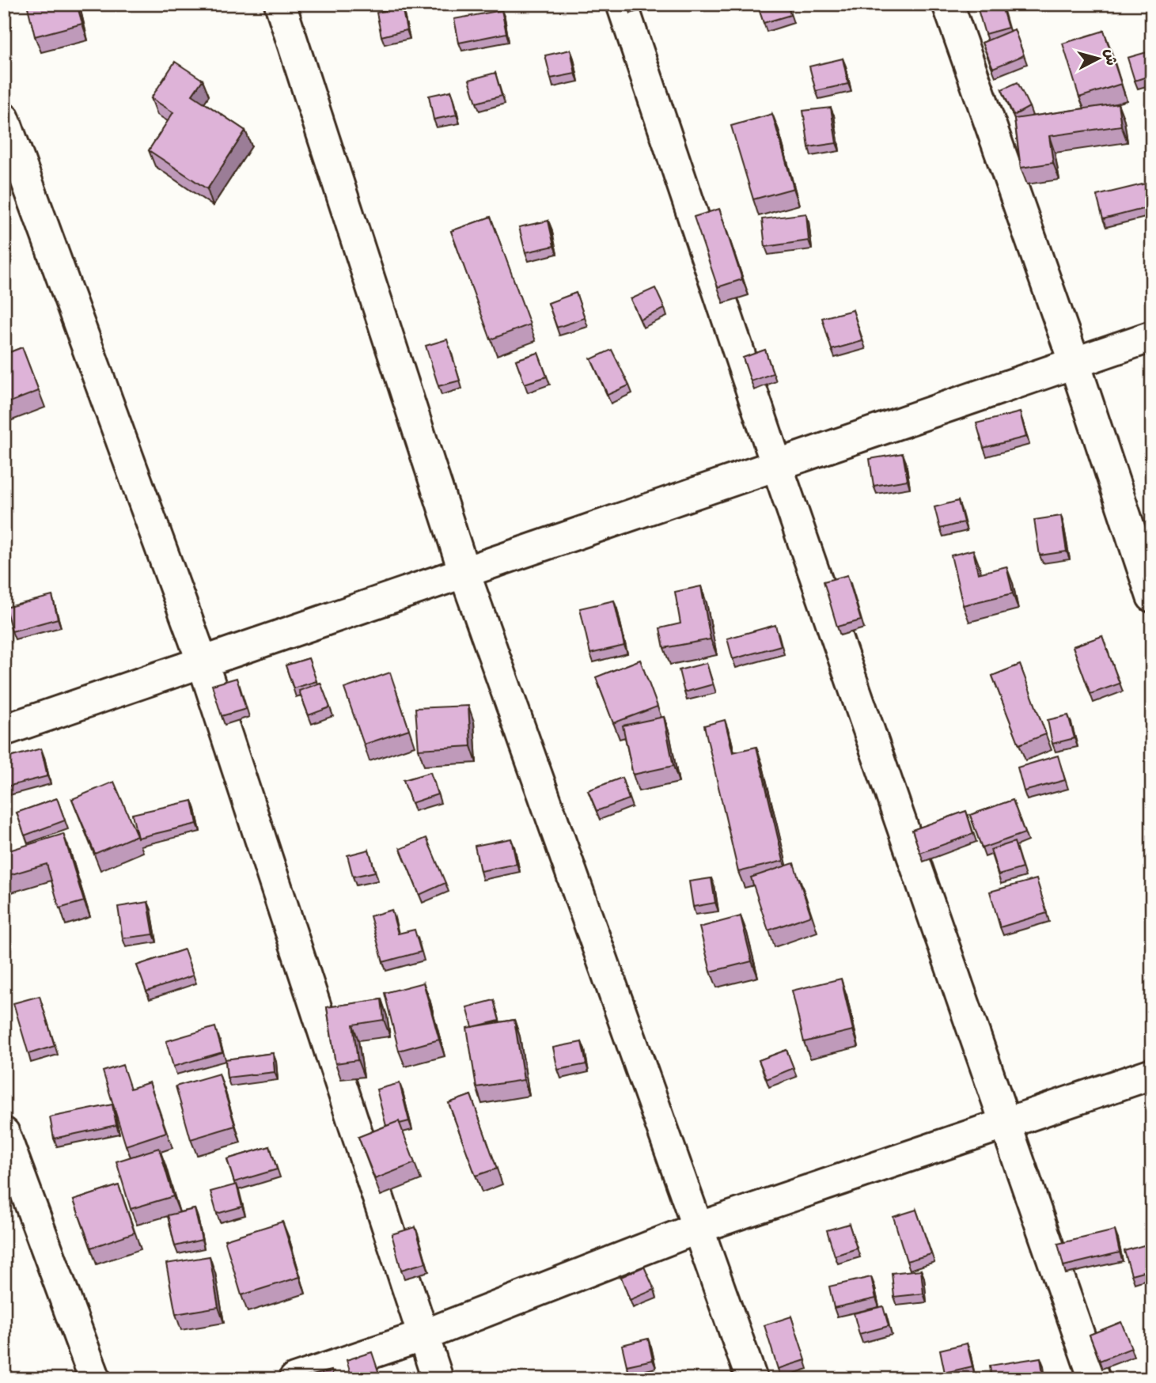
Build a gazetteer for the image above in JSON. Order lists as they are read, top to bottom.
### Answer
{
  "north": "right"
}
